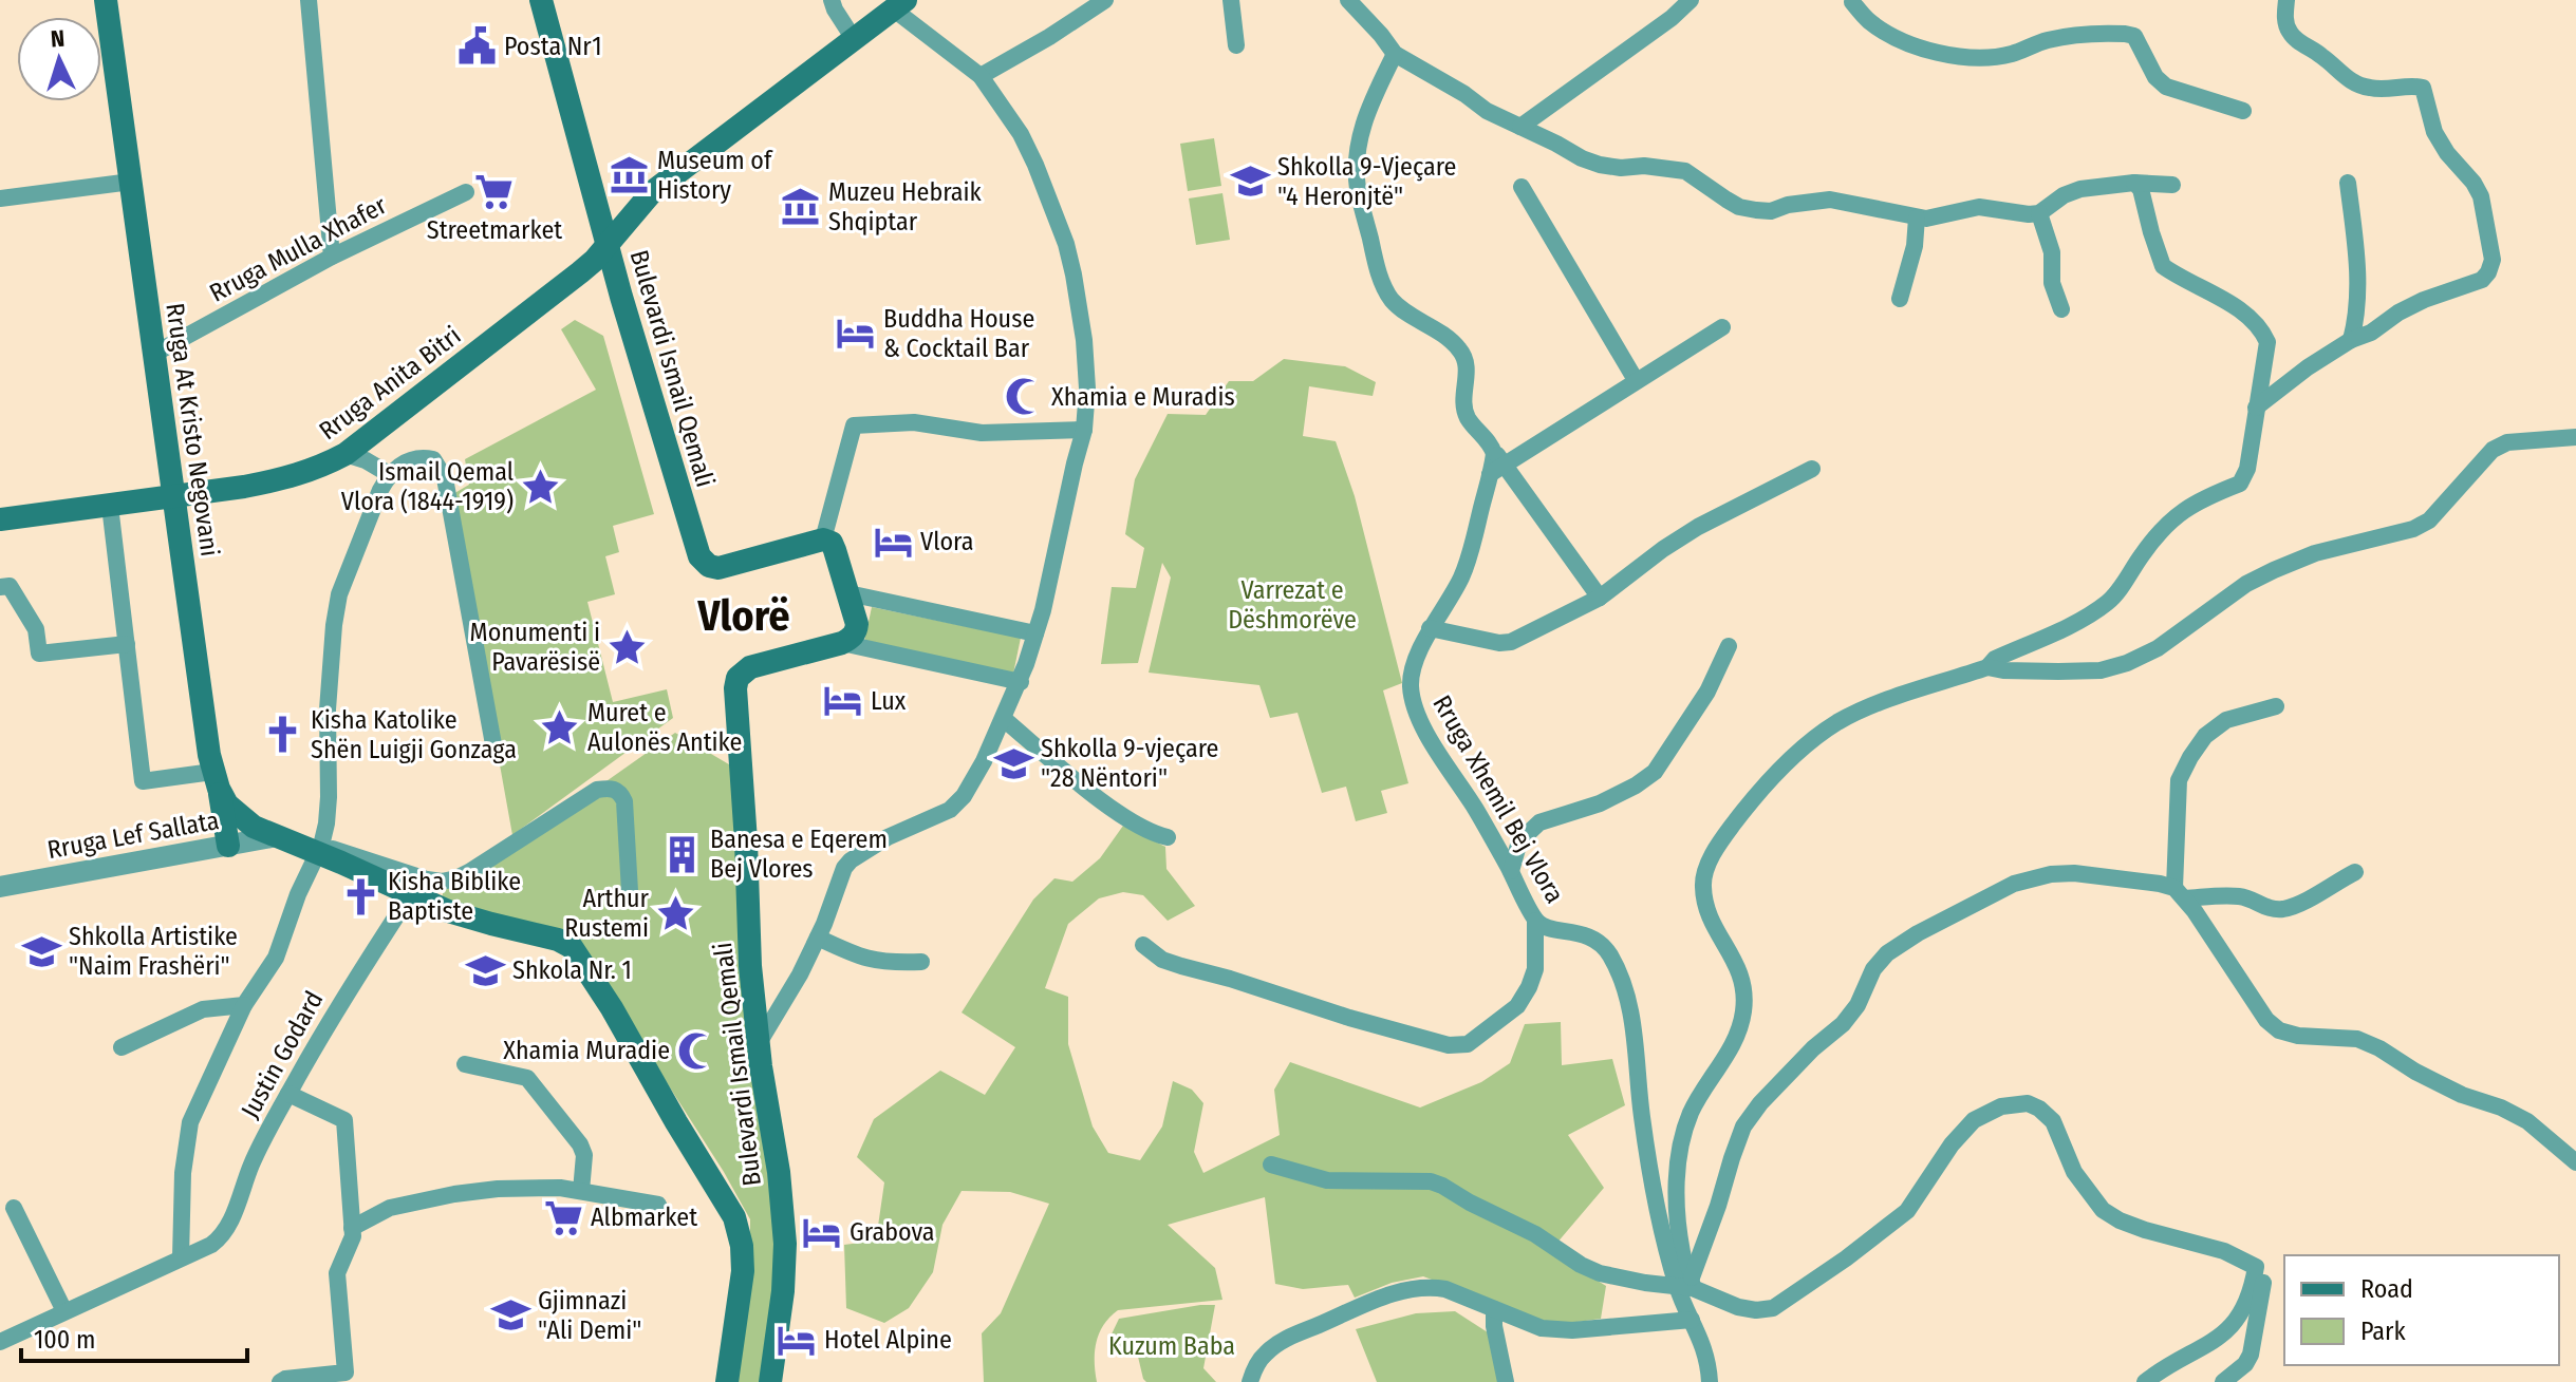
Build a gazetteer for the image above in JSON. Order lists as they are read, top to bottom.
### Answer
{
  "streets": {
    "main road": ["Bulevardi Ismail Qemali", "Rruga Anita Bitri", "Rruga At Kristo Negovani"],
    "street": [
      "Rruga Mulla Xhafer",
      "Rruga Xhemil Bej Vlora",
      "Rruga Lef Sallata",
      "Justin Godard"
    ]
  },
  "crossings": [
    ["Rruga Mulla Xhafer", "Rruga At Kristo Negovani"],
    ["Bulevardi Ismail Qemali", "Rruga Anita Bitri"],
    ["Rruga Anita Bitri", "Rruga At Kristo Negovani"],
    ["Rruga At Kristo Negovani", "Rruga Lef Sallata"]
  ],
  "districts": ["Vlorë"],
  "parks": ["Varrezat e Dëshmorëve", "Kuzum Baba"],
  "places": {
    "public building": ["Posta Nr1"],
    "museum": ["Museum of History", "Muzeu Hebraik Shqiptar"],
    "school or university": [
      "Shkolla 9-Vjeçare \"4 Heronjtë\"",
      "Shkolla 9-vjeçare \"28 Nëntori\"",
      "Shkolla Artistike \"Naim Frashëri\"",
      "Shkola Nr. 1",
      "Gjimnazi \"Ali Demi\""
    ],
    "supermarket": ["Streetmarket", "Albmarket"],
    "hotel": [
      "Buddha House & Cocktail Bar",
      "Vlora",
      "Lux",
      "Grabova",
      "Hotel Alpine"
    ],
    "mosque": ["Xhamia e Muradis", "Xhamia Muradie"],
    "place": [
      "Ismail Qemal Vlora (1844-1919)",
      "Monumenti i Pavarësisë",
      "Muret e Aulonës Antike",
      "Arthur Rustemi"
    ],
    "church": ["Kisha Katolike Shën Luigji Gonzaga", "Kisha Biblike Baptiste"],
    "building": ["Banesa e Eqerem Bej Vlores"]
  },
  "legend": ["Road", "Park"],
  "scale_bar": "100 m",
  "north": "top"
}
